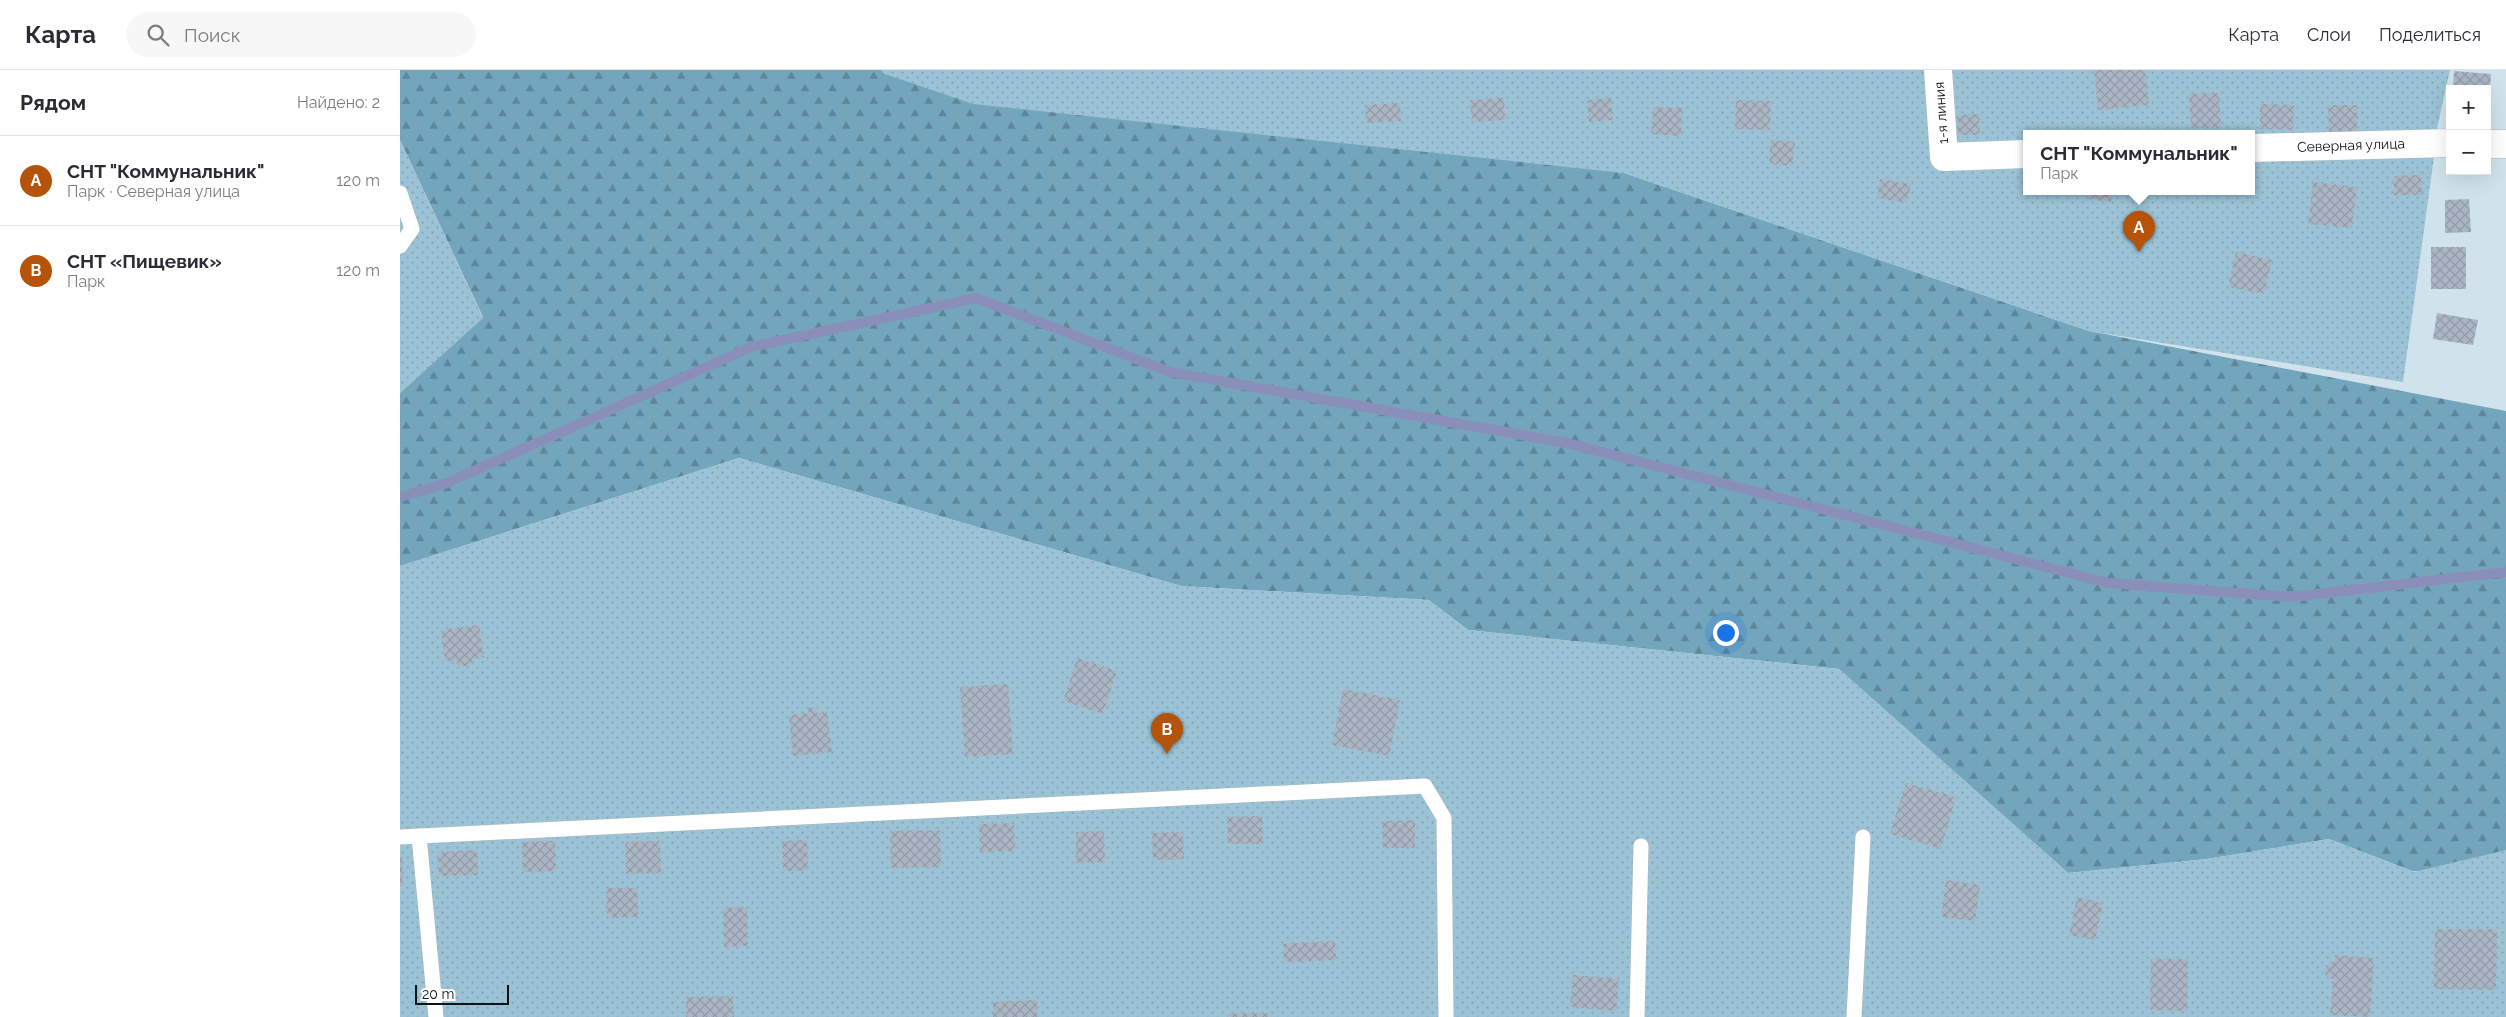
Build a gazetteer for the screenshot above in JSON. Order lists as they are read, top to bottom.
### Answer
{
  "streets": {
    "street": ["1-я линия", "Северная улица"]
  },
  "scale_bar": "20 m",
  "page": {
    "header": "Карта",
    "search": "Поиск",
    "nav": ["Карта", "Слои", "Поделиться"],
    "heading": ["Рядом", "Найдено: 2"],
    "map_buttons": ["+", "−"],
    "popup": ["СНТ \"Коммунальник\"", "Парк"],
    "list": [
      {
        "mark": "A",
        "name": "СНТ \"Коммунальник\"",
        "note": "Парк · Северная улица",
        "value": "120 m"
      },
      {
        "mark": "B",
        "name": "СНТ «Пищевик»",
        "note": "Парк",
        "value": "120 m"
      }
    ],
    "pins": ["A", "B"],
    "scale": "20 m"
  }
}
